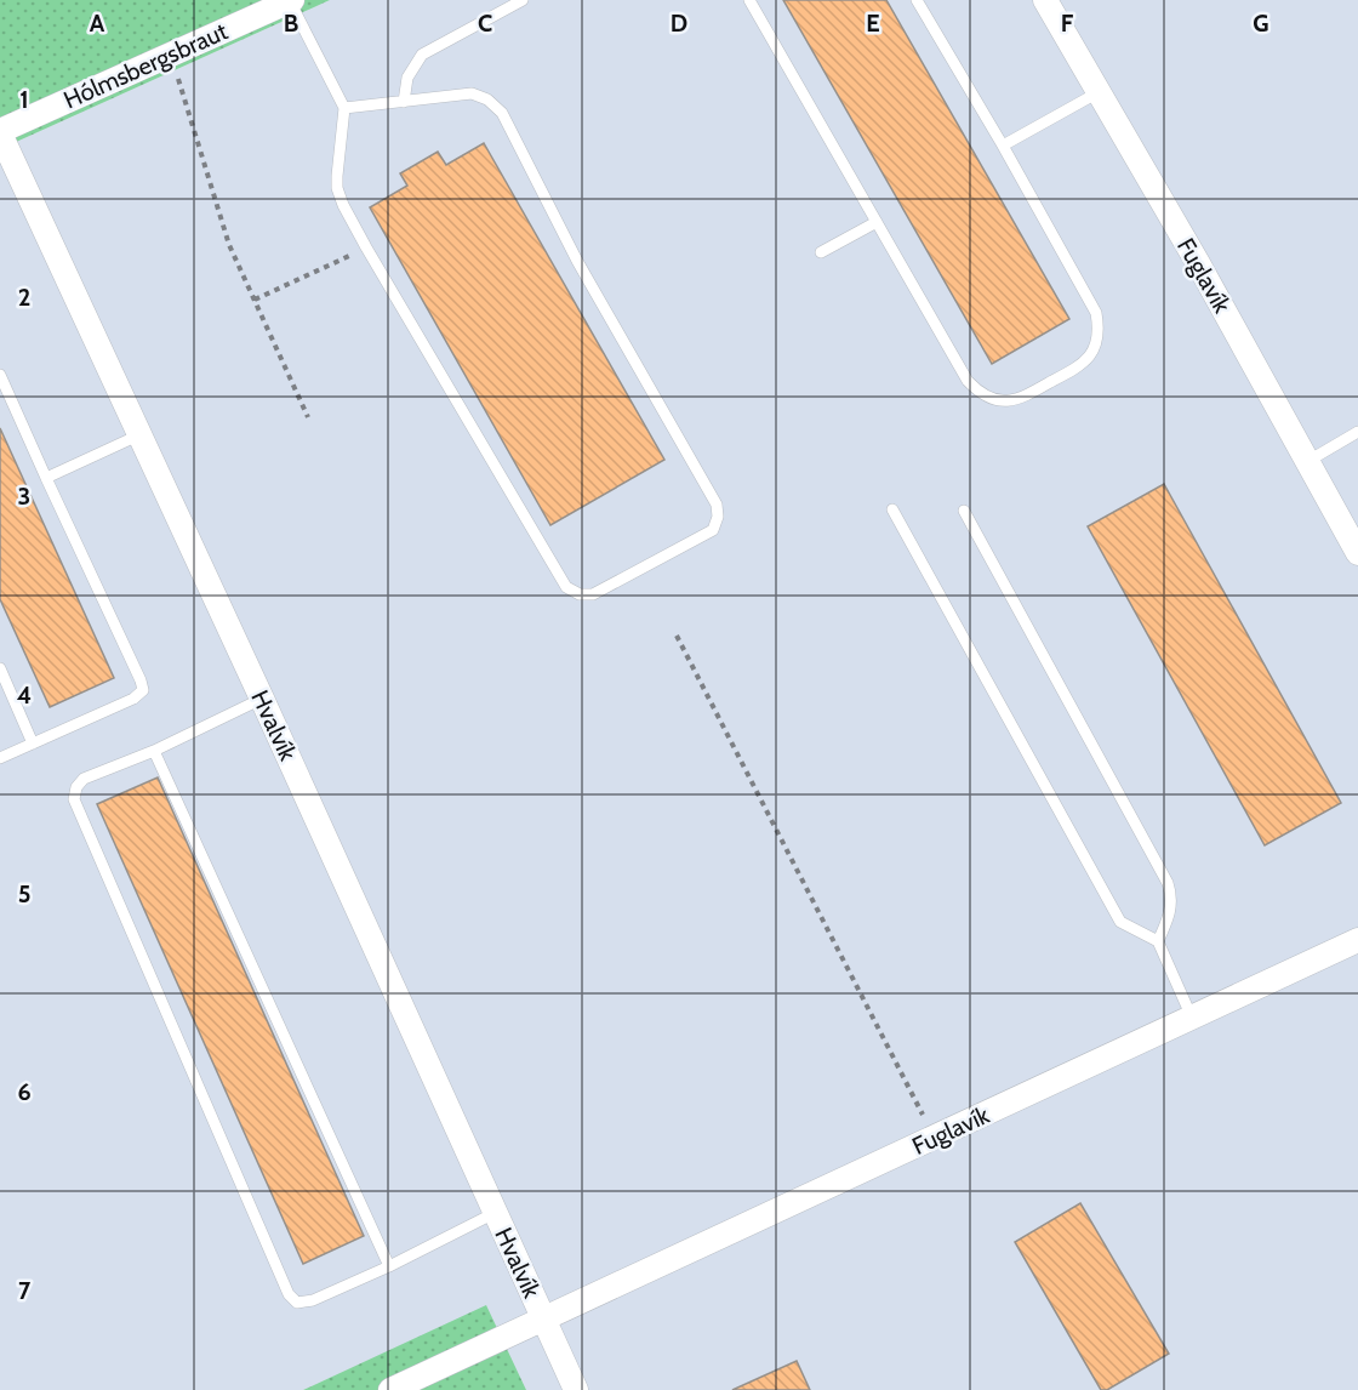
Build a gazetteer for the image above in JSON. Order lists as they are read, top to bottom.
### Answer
{
  "streets": {
    "street": ["Hólmsbergsbraut", "Fuglavík", "Hvalvík"]
  },
  "crossings": [
    ["Hólmsbergsbraut", "Hvalvík"],
    ["Fuglavík", "Hvalvík"]
  ],
  "grid": {
    "columns": [
      "A",
      "B",
      "C",
      "D",
      "E",
      "F",
      "G"
    ],
    "rows": [
      "1",
      "2",
      "3",
      "4",
      "5",
      "6",
      "7"
    ]
  }
}
